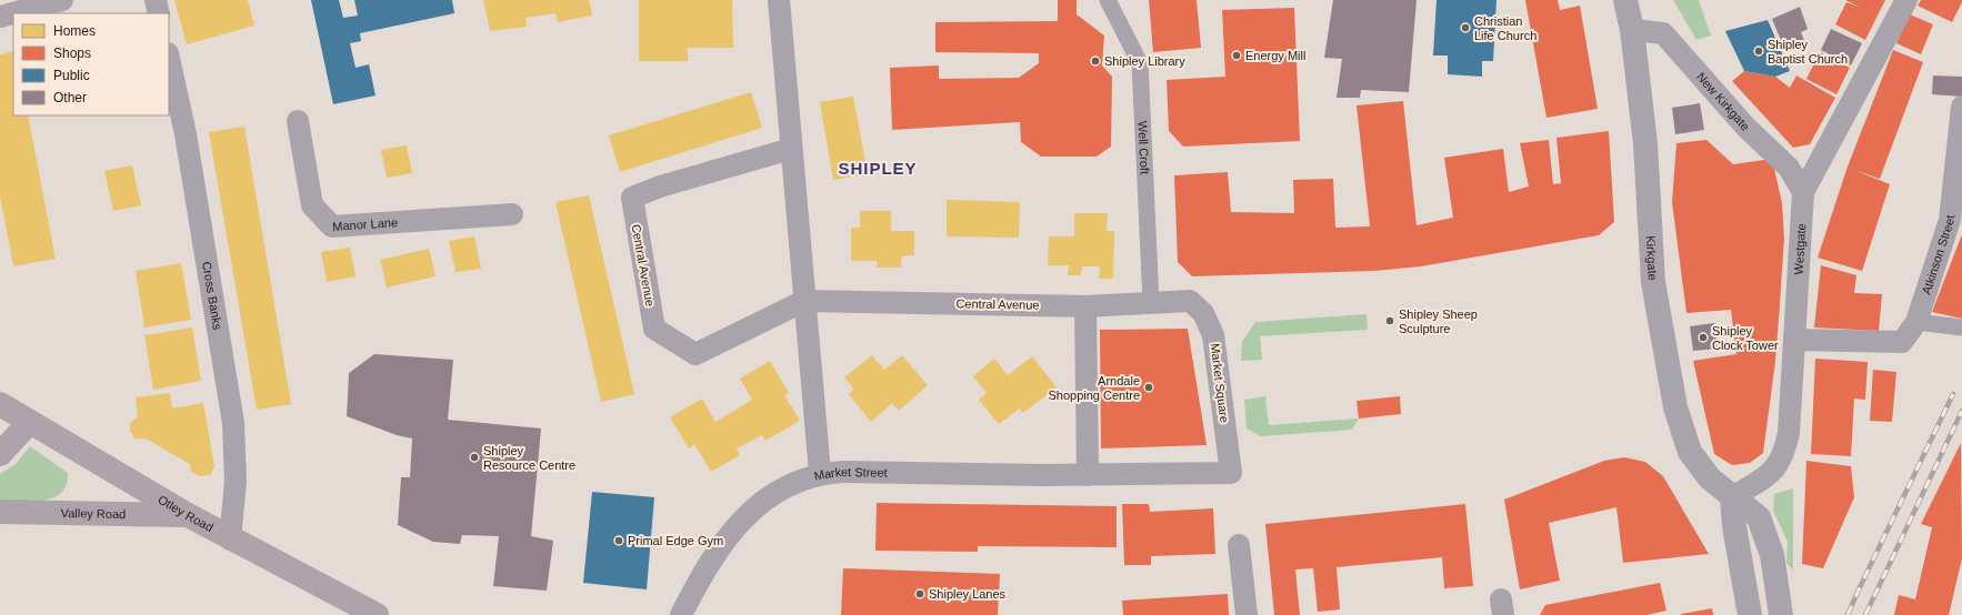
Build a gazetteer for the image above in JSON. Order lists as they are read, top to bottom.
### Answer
{
  "streets": {
    "main road": ["Valley Road", "Otley Road"],
    "street": [
      "New Kirkgate",
      "Well Croft",
      "Manor Lane",
      "Westgate",
      "Atkinson Street",
      "Kirkgate",
      "Central Avenue",
      "Cross Banks",
      "Market Square",
      "Market Street"
    ]
  },
  "crossings": [
    ["New Kirkgate", "Westgate"],
    ["New Kirkgate", "Kirkgate"],
    ["Well Croft", "Central Avenue"],
    ["Westgate", "Atkinson Street"],
    ["Westgate", "Kirkgate"],
    ["Central Avenue", "Market Square"],
    ["Cross Banks", "Otley Road"],
    ["Market Square", "Market Street"],
    ["Valley Road", "Otley Road"]
  ],
  "districts": ["SHIPLEY"],
  "places": [
    "Christian Life Church",
    "Shipley Baptist Church",
    "Energy Mill",
    "Shipley Library",
    "Shipley Sheep Sculpture",
    "Shipley Clock Tower",
    "Arndale Shopping Centre",
    "Shipley Resource Centre",
    "Primal Edge Gym",
    "Shipley Lanes"
  ],
  "legend": [
    "Homes",
    "Shops",
    "Public",
    "Other"
  ]
}
